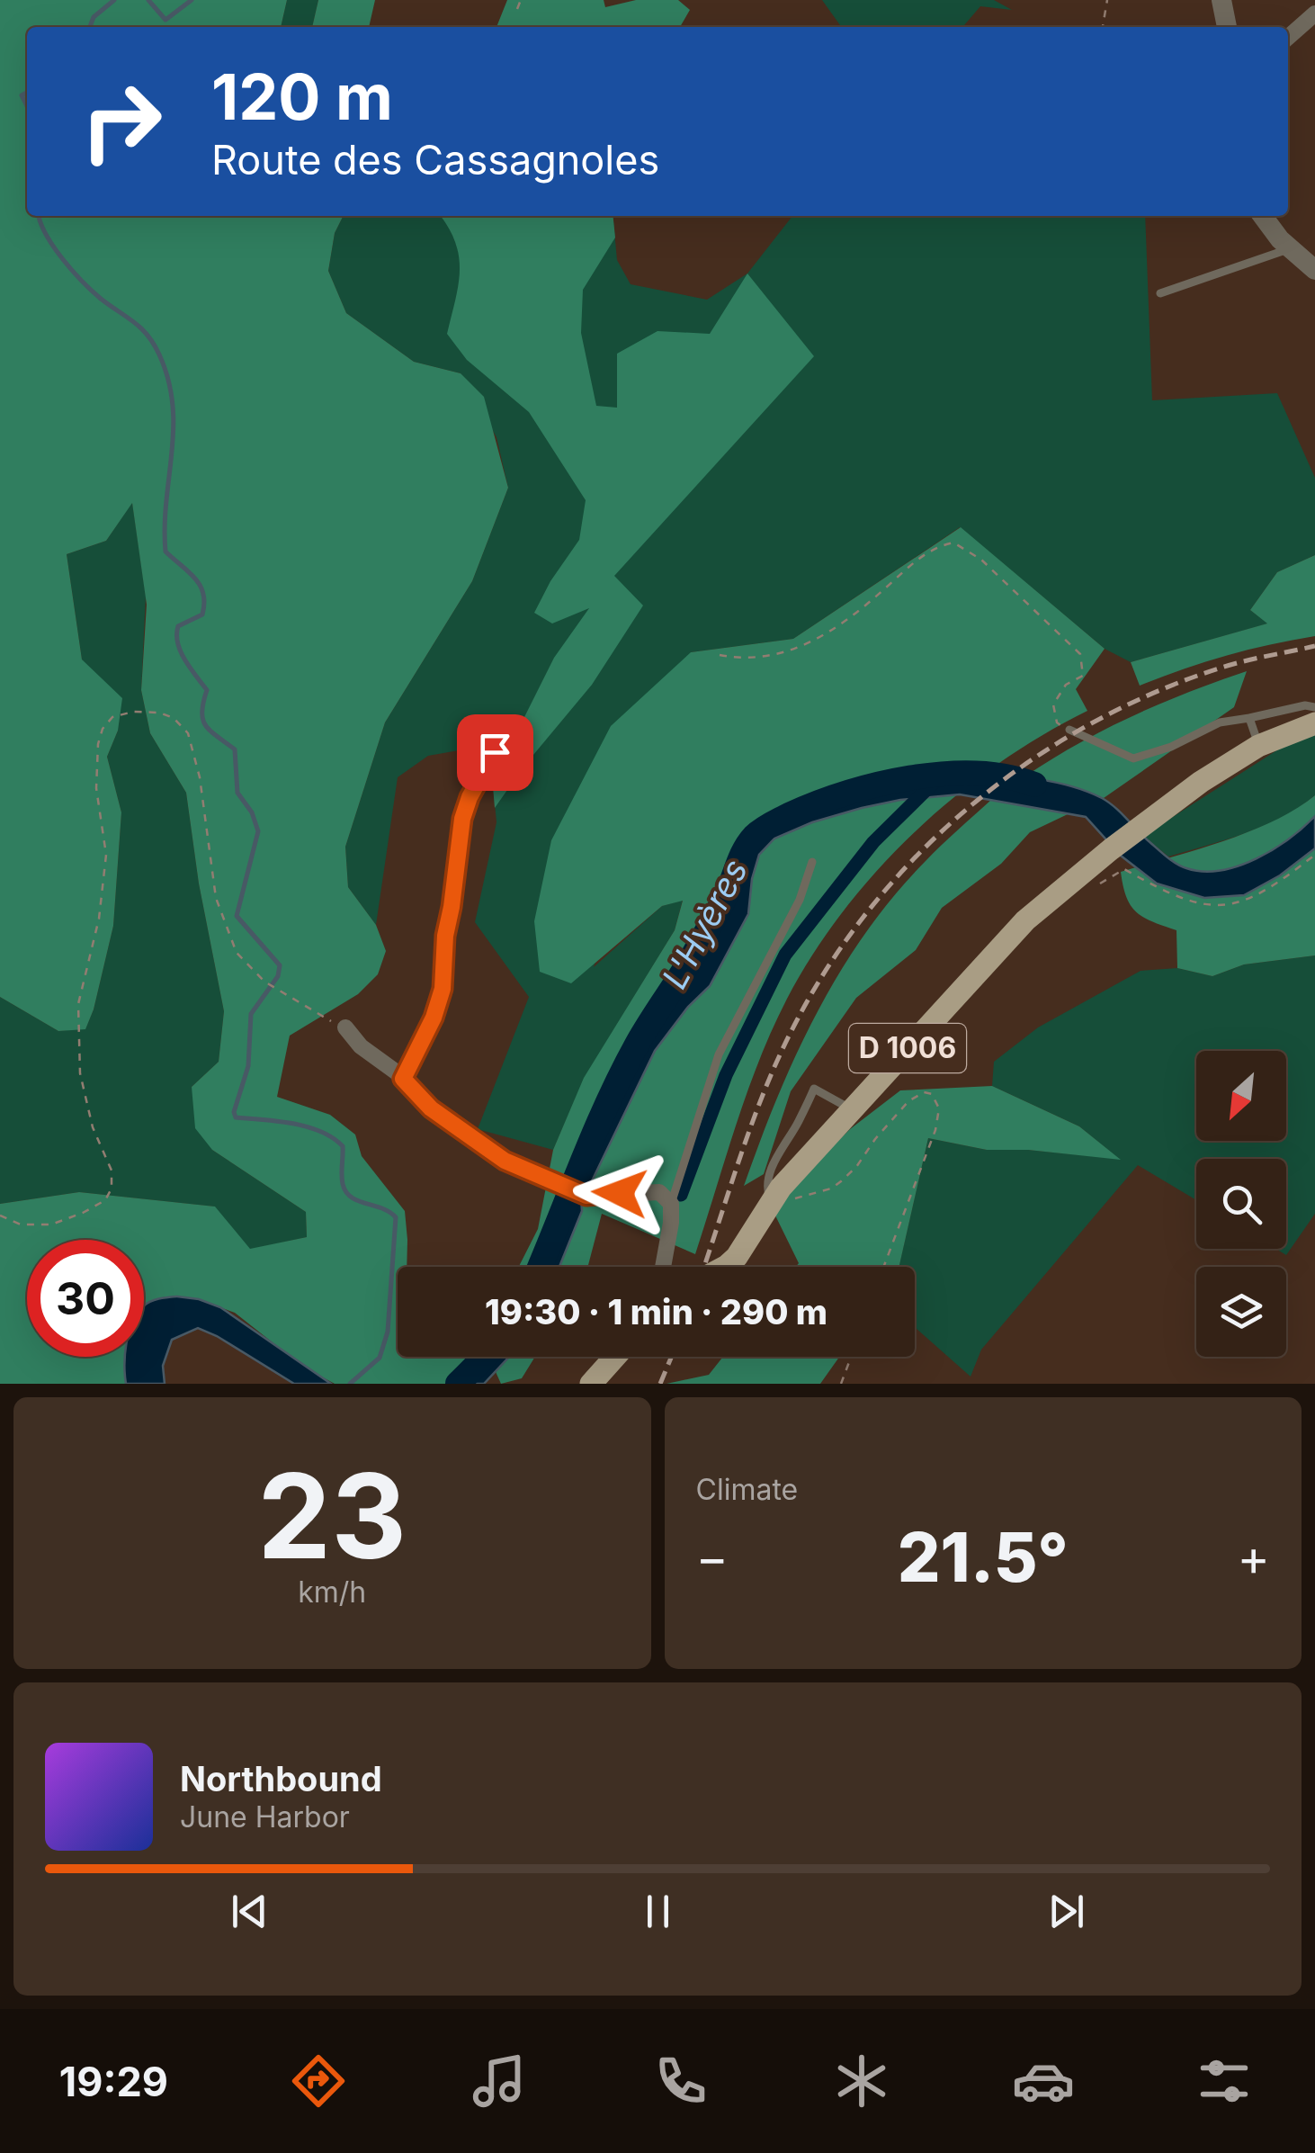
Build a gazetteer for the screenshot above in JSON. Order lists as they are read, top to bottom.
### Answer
{
  "streets": {
    "main road": ["D 1006"]
  },
  "water": ["L'Hyères"],
  "north": "bottom left",
  "page": {
    "turn": ["120 m", "Route des Cassagnoles"],
    "limit": "30",
    "trip": "19:30 · 1 min · 290 m",
    "tile": [
      ["23", "km/h"],
      "Climate"
    ],
    "heat": ["−", "21.5°", "+"],
    "song": ["Northbound", "June Harbor"],
    "tabs": "19:29"
  }
}
